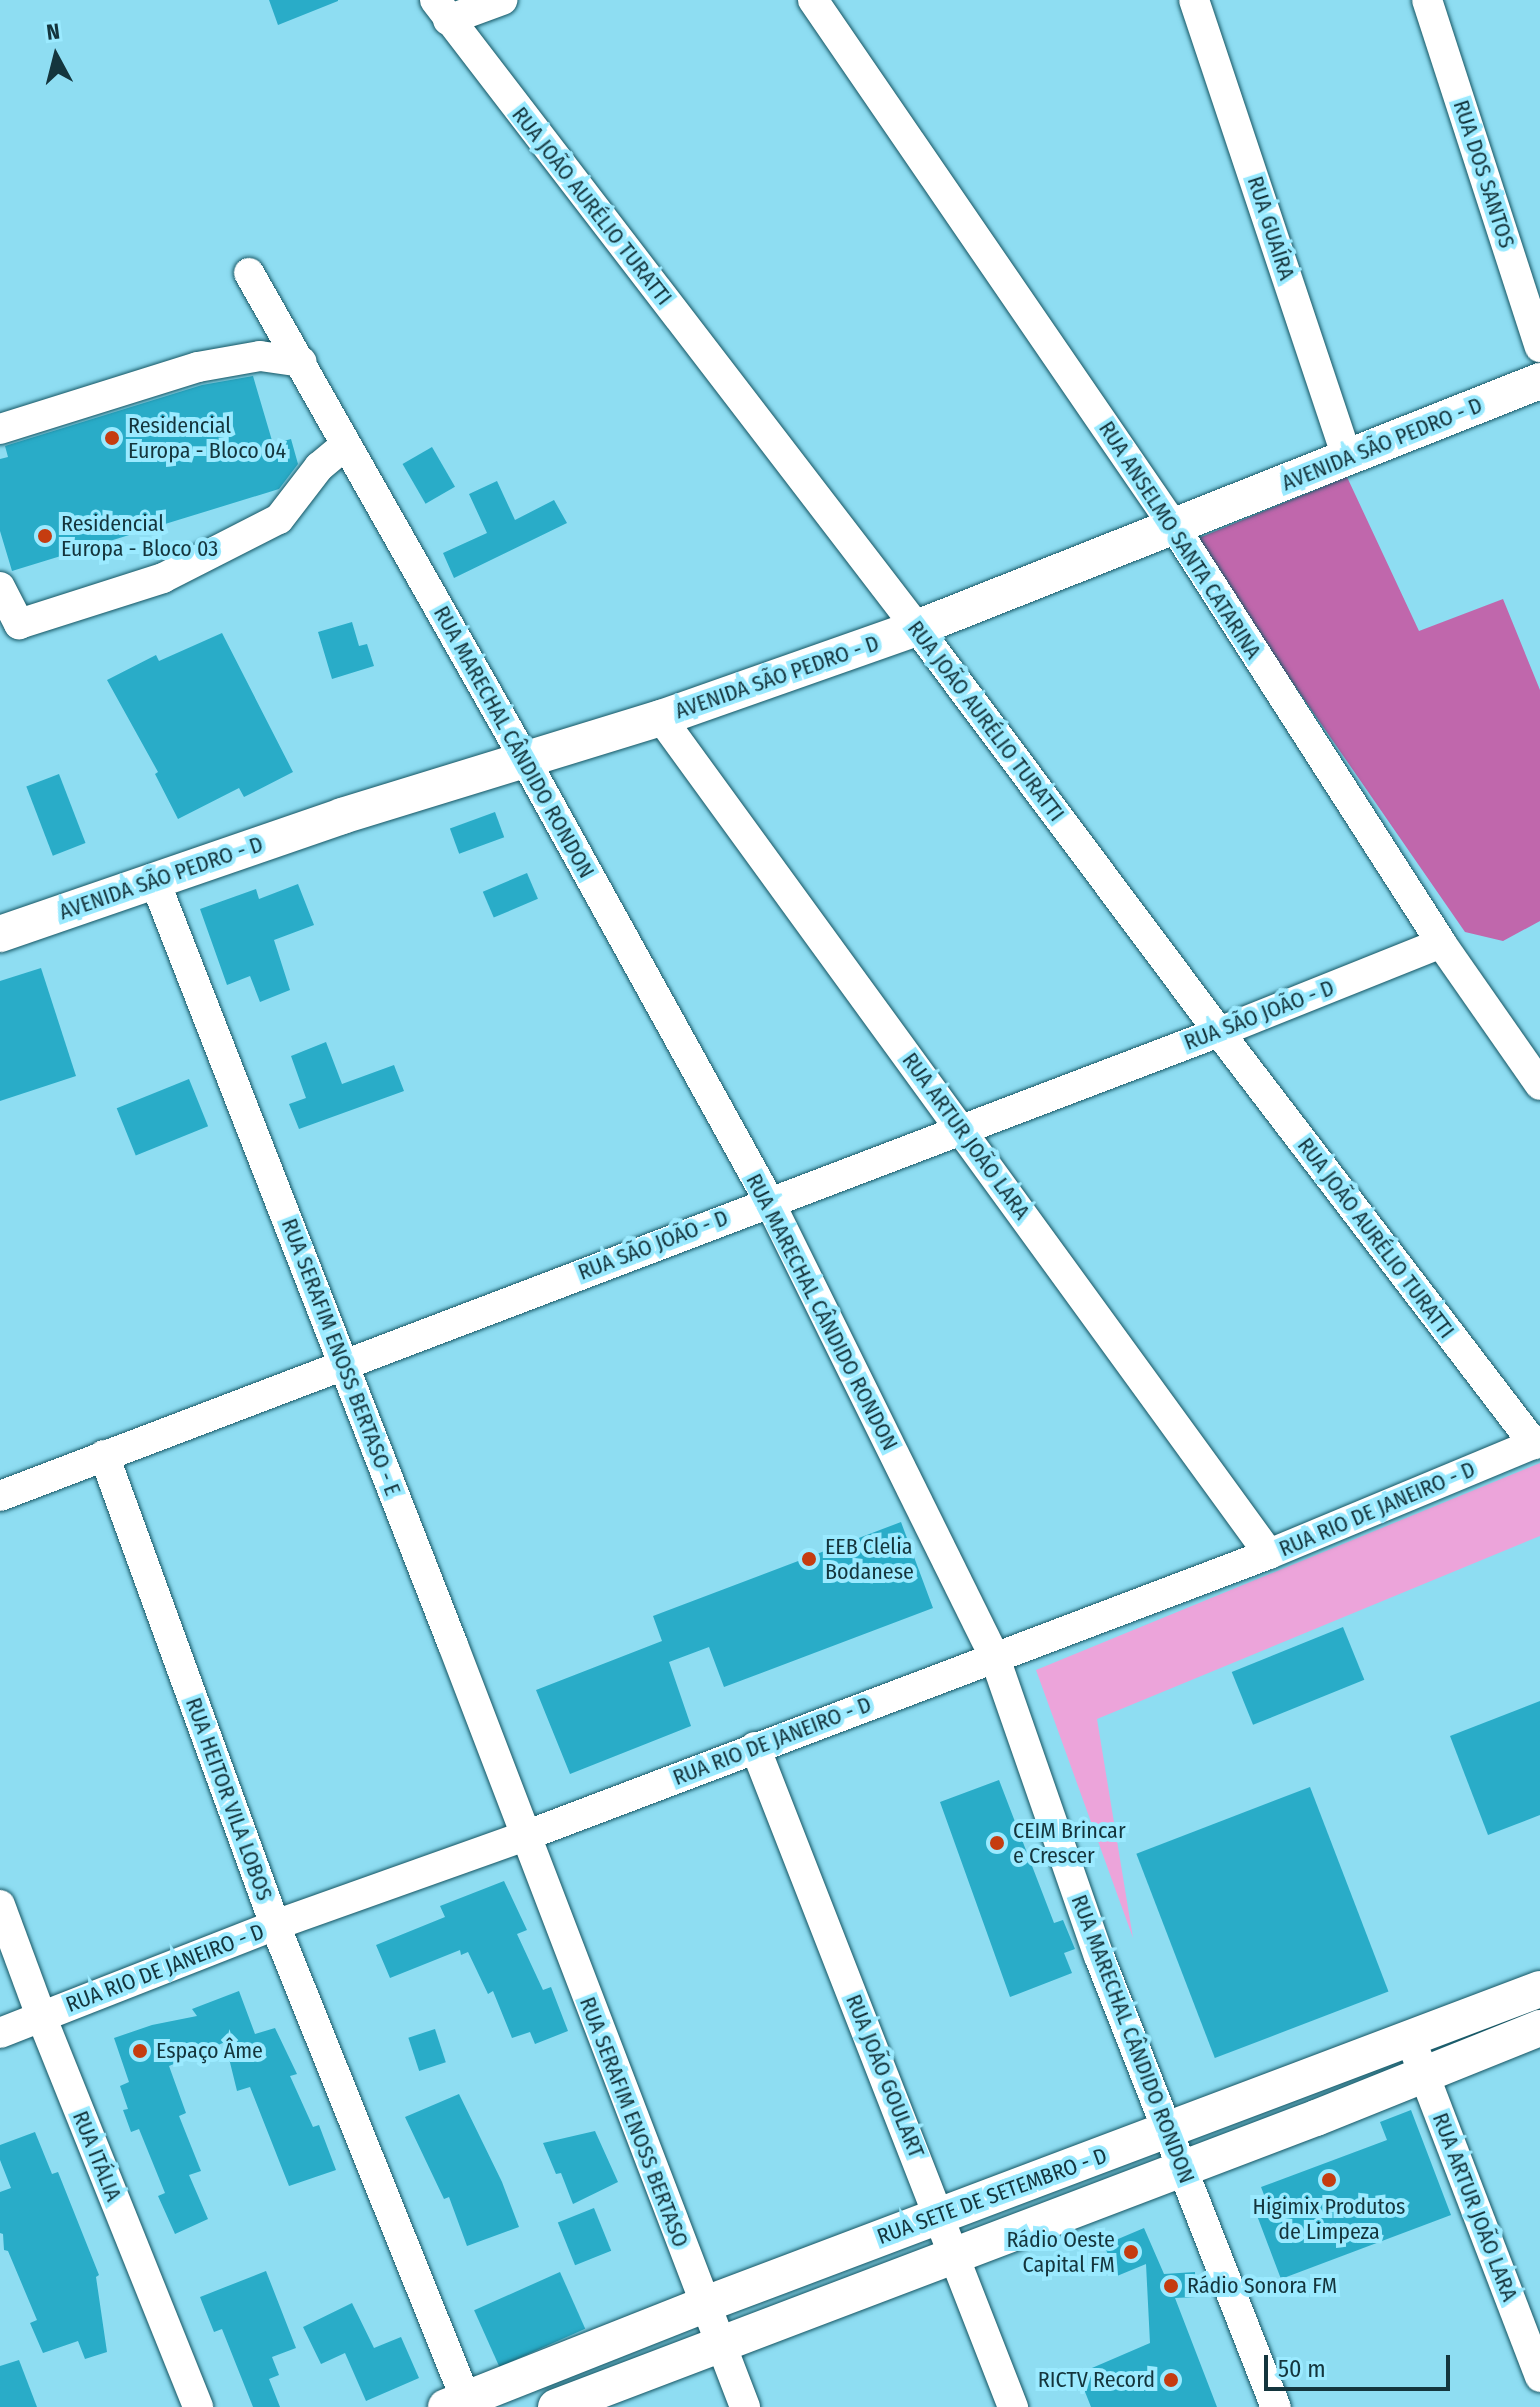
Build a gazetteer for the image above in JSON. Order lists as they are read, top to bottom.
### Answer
{
  "streets": {
    "street": [
      "RUA DOS SANTOS",
      "RUA JOÃO AURÉLIO TURATTI",
      "RUA GUAÍRA",
      "AVENIDA SÃO PEDRO - D",
      "RUA ANSELMO SANTA CATARINA",
      "RUA MARECHAL CÂNDIDO RONDON",
      "RUA SÃO JOÃO - D",
      "RUA ARTUR JOÃO LARA",
      "RUA SERAFIM ENOSS BERTASO - E",
      "RUA RIO DE JANEIRO - D",
      "RUA HEITOR VILA LOBOS",
      "RUA JOÃO GOULART",
      "RUA SERAFIM ENOSS BERTASO",
      "RUA ITÁLIA",
      "RUA SETE DE SETEMBRO - D"
    ]
  },
  "crossings": [
    ["RUA JOÃO AURÉLIO TURATTI", "AVENIDA SÃO PEDRO - D"],
    ["RUA JOÃO AURÉLIO TURATTI", "RUA SÃO JOÃO - D"],
    ["RUA JOÃO AURÉLIO TURATTI", "RUA RIO DE JANEIRO - D"],
    ["RUA GUAÍRA", "AVENIDA SÃO PEDRO - D"],
    ["AVENIDA SÃO PEDRO - D", "RUA ANSELMO SANTA CATARINA"],
    ["AVENIDA SÃO PEDRO - D", "RUA MARECHAL CÂNDIDO RONDON"],
    ["AVENIDA SÃO PEDRO - D", "RUA ARTUR JOÃO LARA"],
    ["AVENIDA SÃO PEDRO - D", "RUA SERAFIM ENOSS BERTASO - E"],
    ["RUA ANSELMO SANTA CATARINA", "RUA SÃO JOÃO - D"],
    ["RUA MARECHAL CÂNDIDO RONDON", "RUA SÃO JOÃO - D"],
    ["RUA MARECHAL CÂNDIDO RONDON", "RUA RIO DE JANEIRO - D"],
    ["RUA MARECHAL CÂNDIDO RONDON", "RUA SETE DE SETEMBRO - D"],
    ["RUA SÃO JOÃO - D", "RUA ARTUR JOÃO LARA"],
    ["RUA SÃO JOÃO - D", "RUA SERAFIM ENOSS BERTASO - E"],
    ["RUA SÃO JOÃO - D", "RUA HEITOR VILA LOBOS"],
    ["RUA ARTUR JOÃO LARA", "RUA RIO DE JANEIRO - D"],
    ["RUA ARTUR JOÃO LARA", "RUA SETE DE SETEMBRO - D"],
    ["RUA SERAFIM ENOSS BERTASO - E", "RUA RIO DE JANEIRO - D"],
    ["RUA SERAFIM ENOSS BERTASO - E", "RUA SERAFIM ENOSS BERTASO"],
    ["RUA RIO DE JANEIRO - D", "RUA HEITOR VILA LOBOS"],
    ["RUA RIO DE JANEIRO - D", "RUA JOÃO GOULART"],
    ["RUA RIO DE JANEIRO - D", "RUA SERAFIM ENOSS BERTASO"],
    ["RUA RIO DE JANEIRO - D", "RUA ITÁLIA"],
    ["RUA HEITOR VILA LOBOS", "RUA SETE DE SETEMBRO - D"],
    ["RUA JOÃO GOULART", "RUA SETE DE SETEMBRO - D"],
    ["RUA SERAFIM ENOSS BERTASO", "RUA SETE DE SETEMBRO - D"]
  ],
  "places": [
    "Residencial Europa - Bloco 04",
    "Residencial Europa - Bloco 03",
    "EEB Clelia Bodanese",
    "CEIM Brincar e Crescer",
    "Espaço Âme",
    "Higimix Produtos de Limpeza",
    "Rádio Oeste Capital FM",
    "Rádio Sonora FM",
    "RICTV Record"
  ],
  "scale_bar": "50 m",
  "north": "top"
}
